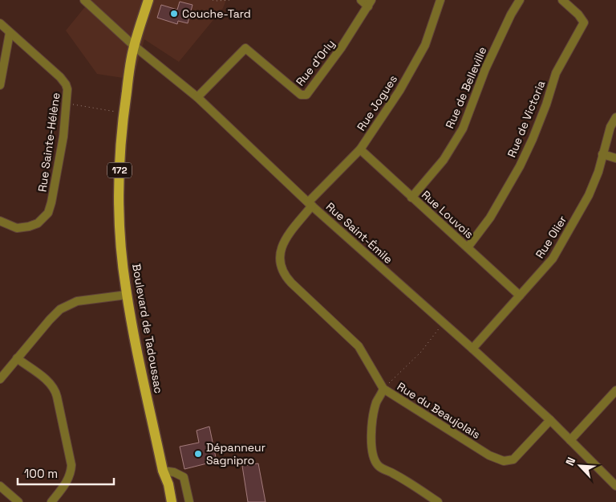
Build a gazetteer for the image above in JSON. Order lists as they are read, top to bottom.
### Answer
{
  "streets": {
    "main road": ["172", "Boulevard de Tadoussac"],
    "street": [
      "Rue d'Orly",
      "Rue de Belleville",
      "Rue Jogues",
      "Rue de Victoria",
      "Rue Sainte-Hélène",
      "Rue Louvois",
      "Rue Saint-Émile",
      "Rue Olier",
      "Rue du Beaujolais"
    ]
  },
  "crossings": [
    ["Rue d'Orly", "Rue Saint-Émile"],
    ["Rue de Belleville", "Rue Louvois"],
    ["Rue Jogues", "Rue Louvois"],
    ["Rue Jogues", "Rue Saint-Émile"],
    ["Rue Jogues", "Rue du Beaujolais"],
    ["Rue de Victoria", "Rue Louvois"],
    ["Rue Louvois", "Rue Olier"],
    ["Rue Saint-Émile", "Rue Olier"],
    ["Rue Saint-Émile", "Boulevard de Tadoussac"],
    ["Rue Saint-Émile", "Rue du Beaujolais"]
  ],
  "places": ["Couche-Tard", "Dépanneur Sagnipro"],
  "scale_bar": "100 m",
  "north": "top left"
}
